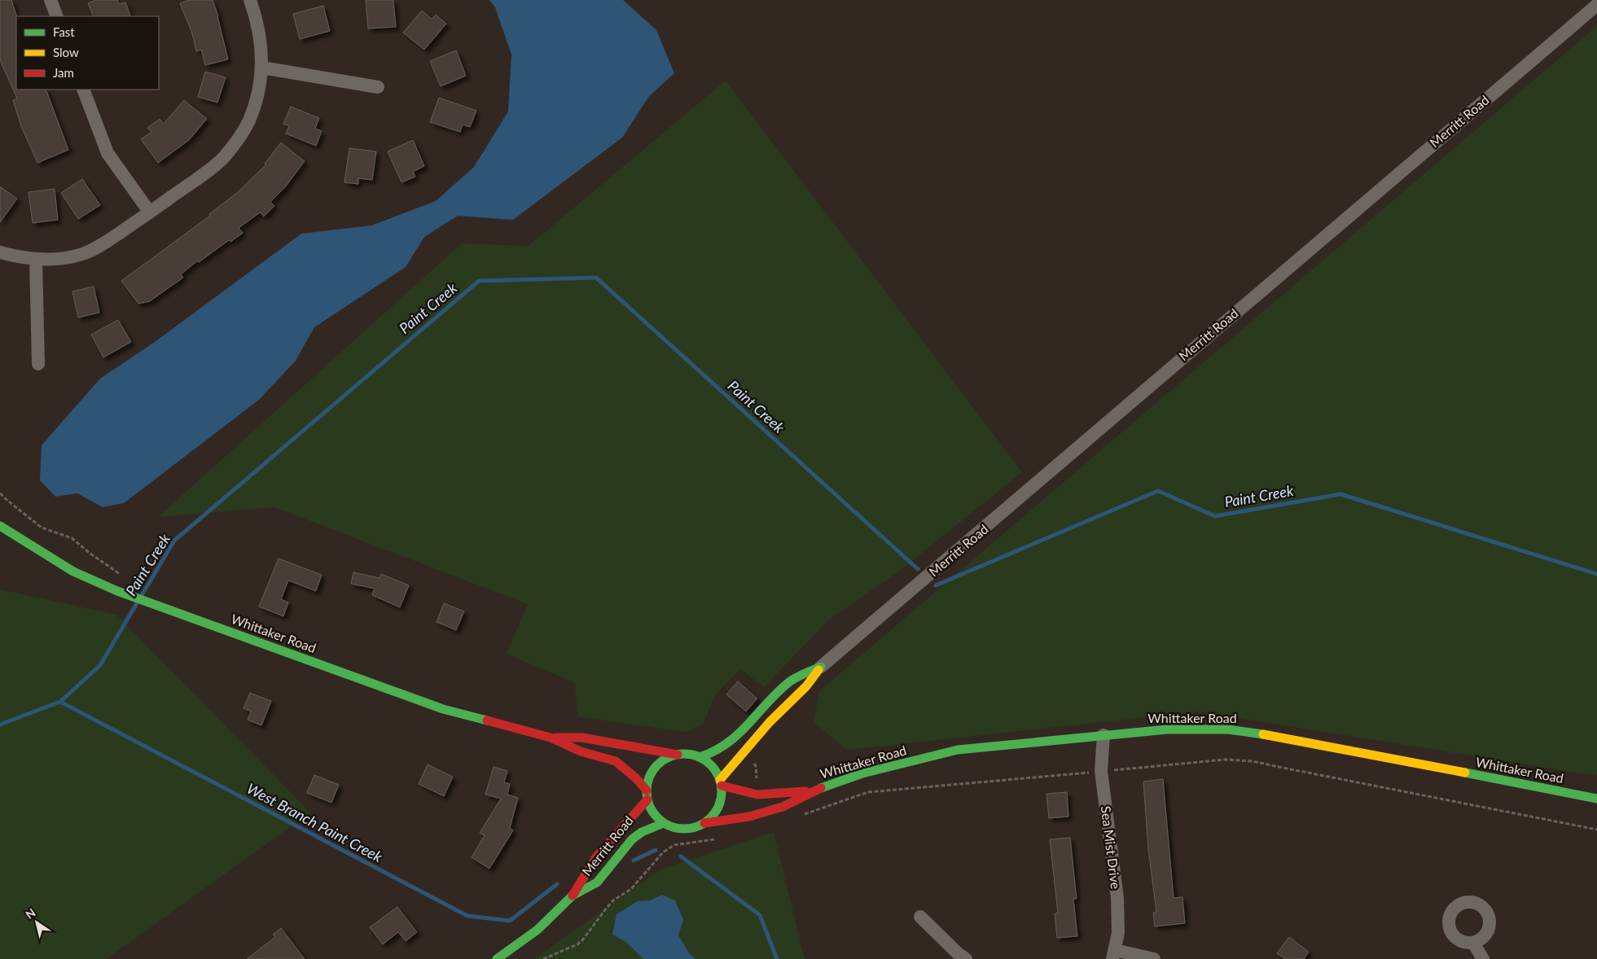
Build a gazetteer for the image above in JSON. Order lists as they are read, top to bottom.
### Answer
{
  "streets": {
    "main road": ["Merritt Road", "Whittaker Road"],
    "street": ["Sea Mist Drive"]
  },
  "crossings": [
    ["Merritt Road", "Whittaker Road"],
    ["Whittaker Road", "Sea Mist Drive"]
  ],
  "water": ["Paint Creek", "West Branch Paint Creek"],
  "legend": ["Fast", "Slow", "Jam"],
  "north": "top left"
}
